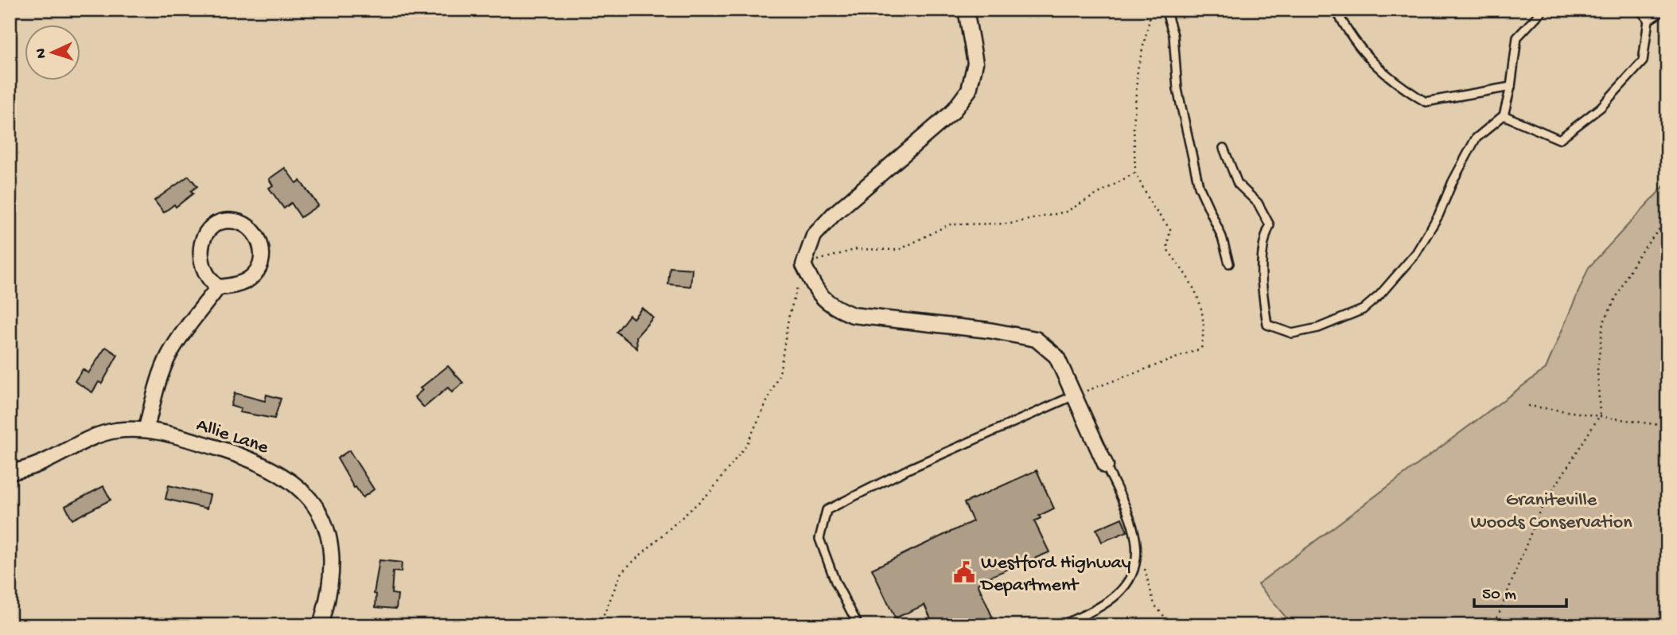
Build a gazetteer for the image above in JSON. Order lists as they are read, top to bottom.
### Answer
{
  "streets": {
    "street": ["Allie Lane"]
  },
  "parks": ["Graniteville Woods Conservation"],
  "places": {
    "public building": ["Westford Highway Department"]
  },
  "scale_bar": "50 m",
  "north": "left"
}
